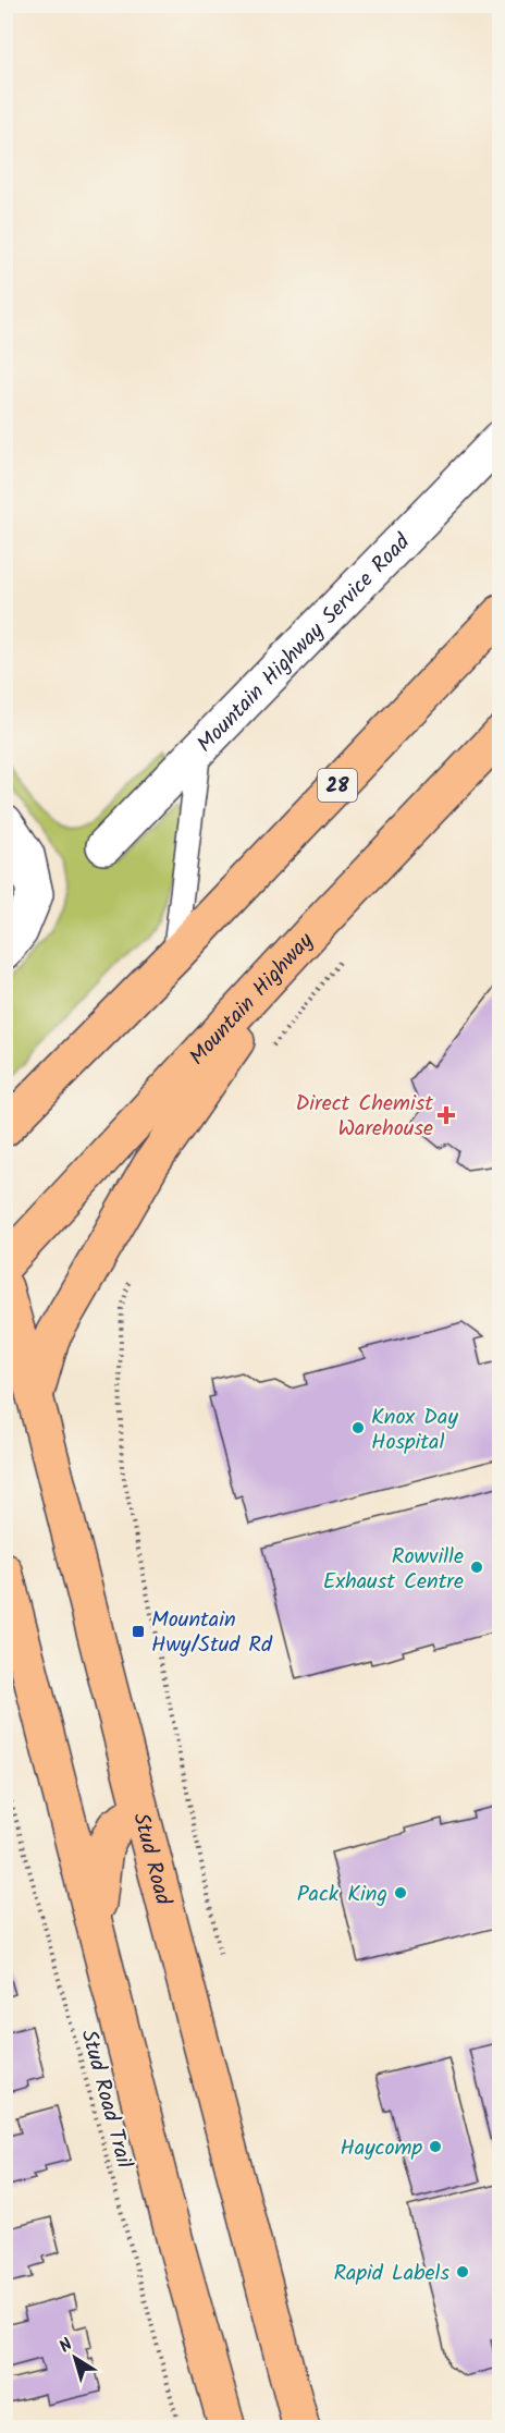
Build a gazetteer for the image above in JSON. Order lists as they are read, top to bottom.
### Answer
{
  "streets": {
    "main road": ["28", "Mountain Highway", "Stud Road"],
    "street": ["Mountain Highway Service Road"],
    "path": ["Stud Road Trail"]
  },
  "places": {
    "health": ["Direct Chemist Warehouse"],
    "other": [
      "Knox Day Hospital",
      "Rowville Exhaust Centre",
      "Pack King",
      "Haycomp",
      "Rapid Labels"
    ],
    "transit": ["Mountain Hwy/Stud Rd"]
  },
  "north": "top left"
}
